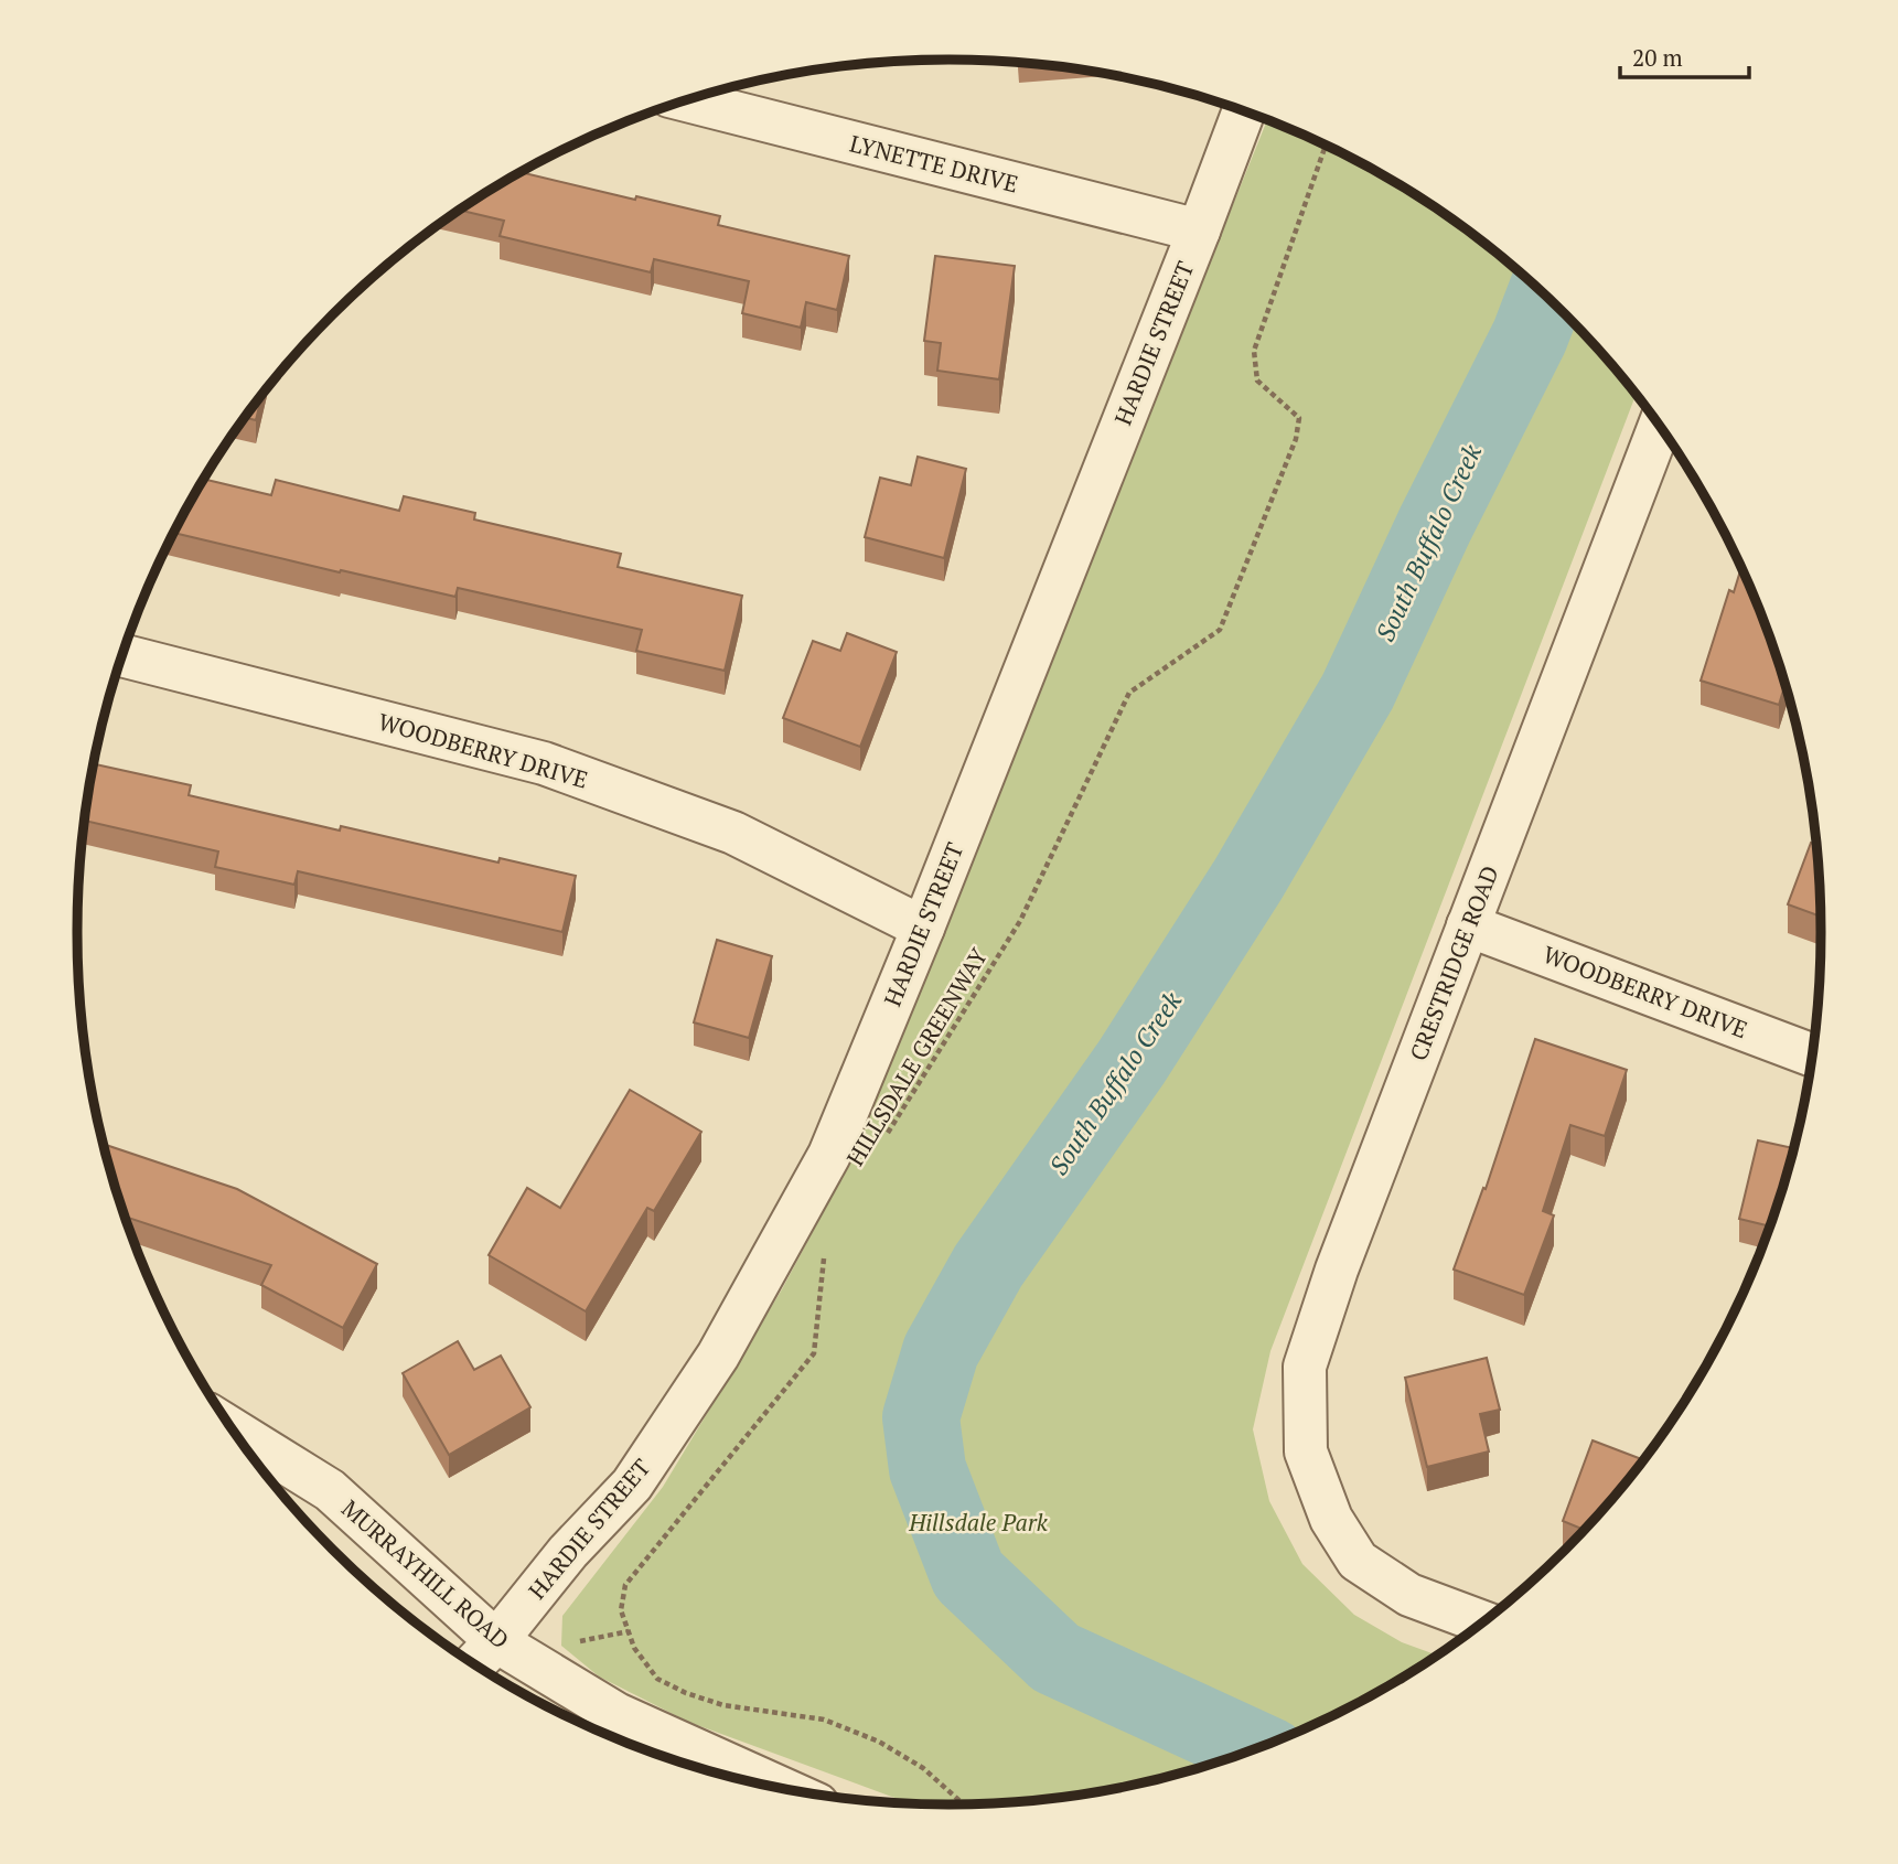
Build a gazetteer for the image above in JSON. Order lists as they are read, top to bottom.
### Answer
{
  "streets": {
    "street": [
      "LYNETTE DRIVE",
      "HARDIE STREET",
      "WOODBERRY DRIVE",
      "CRESTRIDGE ROAD",
      "MURRAYHILL ROAD"
    ],
    "path": ["HILLSDALE GREENWAY"]
  },
  "crossings": [
    ["LYNETTE DRIVE", "HARDIE STREET"],
    ["HARDIE STREET", "WOODBERRY DRIVE"],
    ["HARDIE STREET", "MURRAYHILL ROAD"],
    ["WOODBERRY DRIVE", "CRESTRIDGE ROAD"]
  ],
  "water": ["South Buffalo Creek"],
  "parks": ["Hillsdale Park"],
  "scale_bar": "20 m"
}
